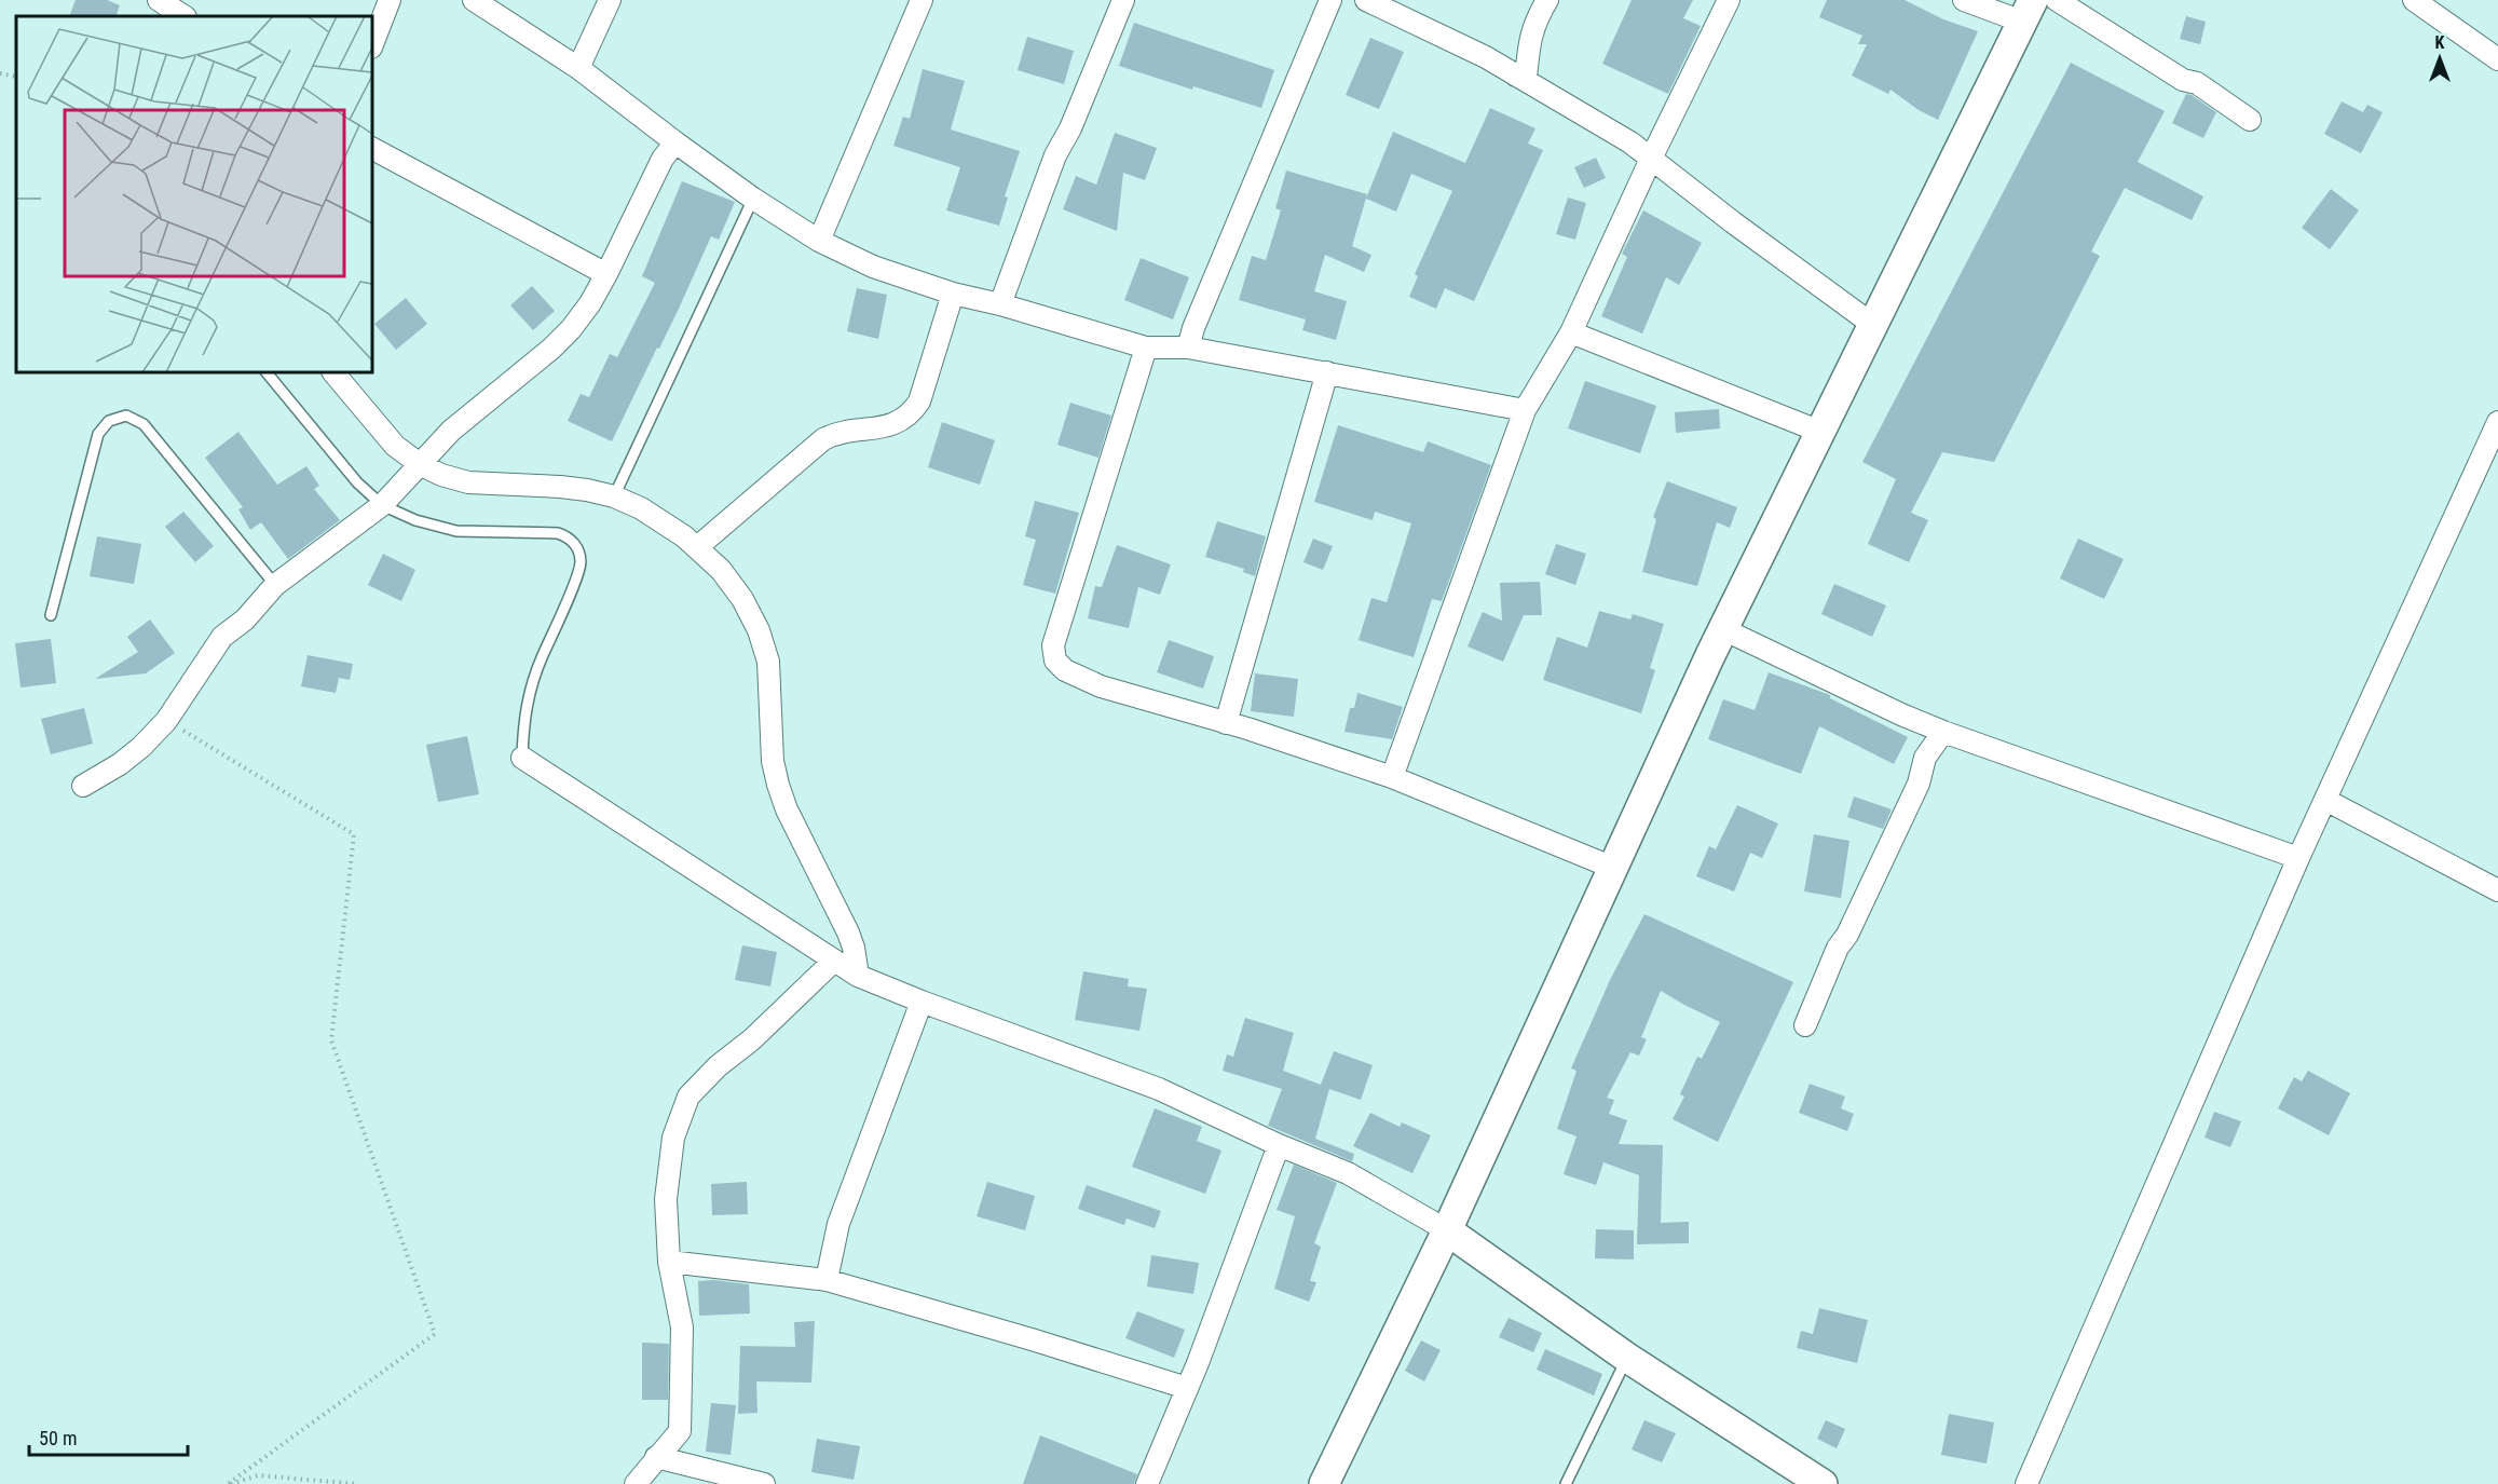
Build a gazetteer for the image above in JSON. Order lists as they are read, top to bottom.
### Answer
{
  "scale_bar": "50 m",
  "north": "top"
}
